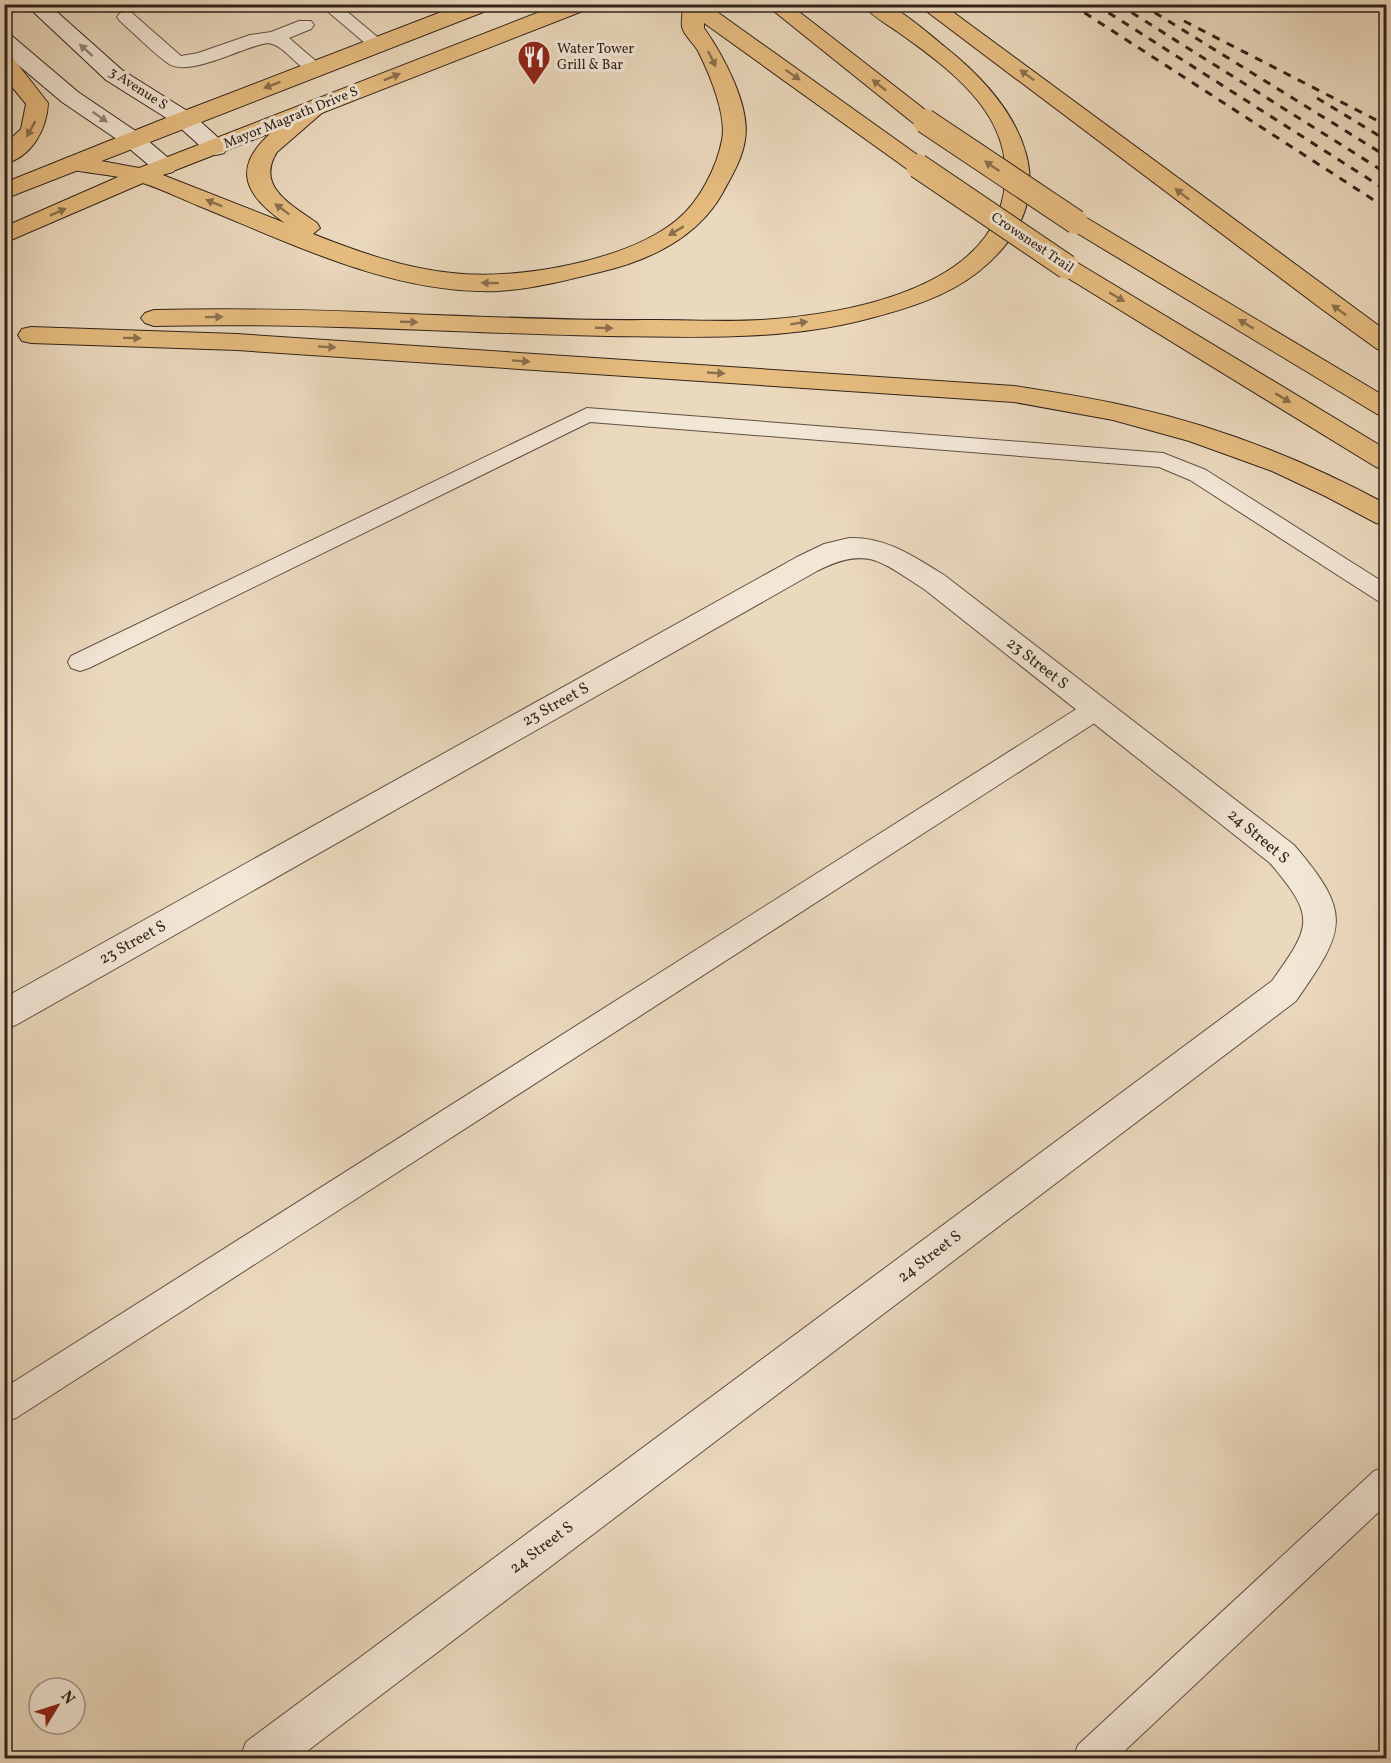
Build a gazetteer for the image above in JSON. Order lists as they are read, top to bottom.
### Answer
{
  "streets": {
    "main road": ["Mayor Magrath Drive S", "Crowsnest Trail"],
    "street": ["3 Avenue S", "23 Street S", "24 Street S"]
  },
  "crossings": [
    ["3 Avenue S", "Mayor Magrath Drive S"],
    ["23 Street S", "24 Street S"]
  ],
  "places": {
    "restaurant": ["Water Tower Grill & Bar"]
  },
  "north": "top right"
}
